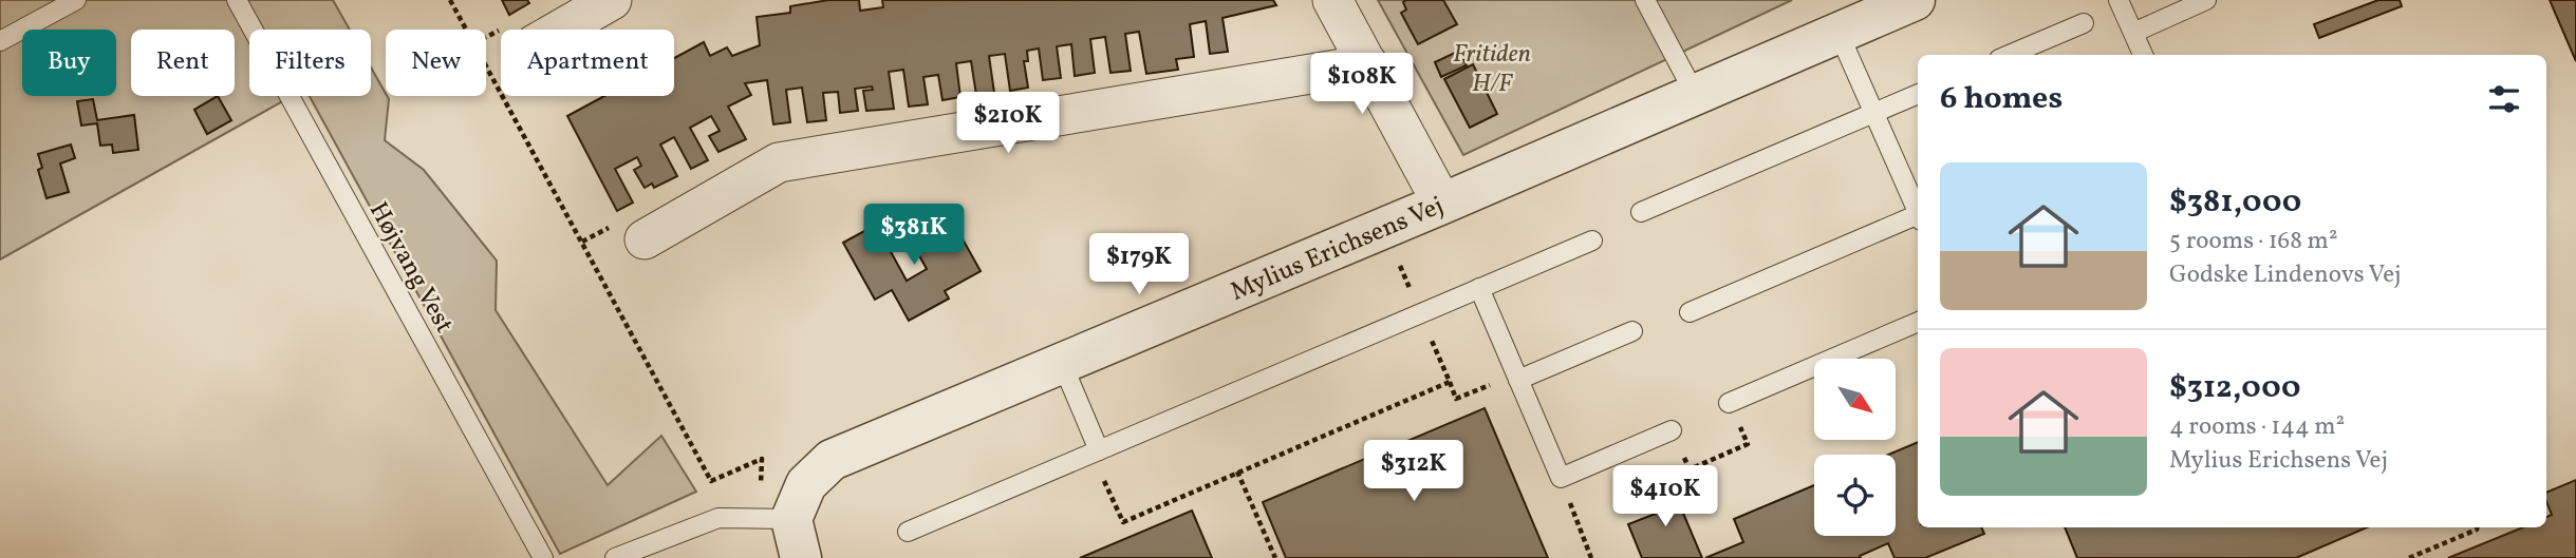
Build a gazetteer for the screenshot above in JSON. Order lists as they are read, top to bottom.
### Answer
{
  "streets": {
    "street": ["Mylius Erichsens Vej"],
    "lane": ["Højvang Vest"]
  },
  "parks": ["Fritiden H/F"],
  "north": "bottom right",
  "page": {
    "chip": [
      "Buy",
      "Rent",
      "Filters",
      "New",
      "Apartment"
    ],
    "price": [
      "$108K",
      "$210K",
      "$381K",
      "$179K",
      "$312K",
      "$410K"
    ],
    "heading": "6 homes",
    "list": [
      {
        "name": "$381,000",
        "note": "5 rooms · 168 m² · Godske Lindenovs Vej"
      },
      {
        "name": "$312,000",
        "note": "4 rooms · 144 m² · Mylius Erichsens Vej"
      }
    ]
  }
}
